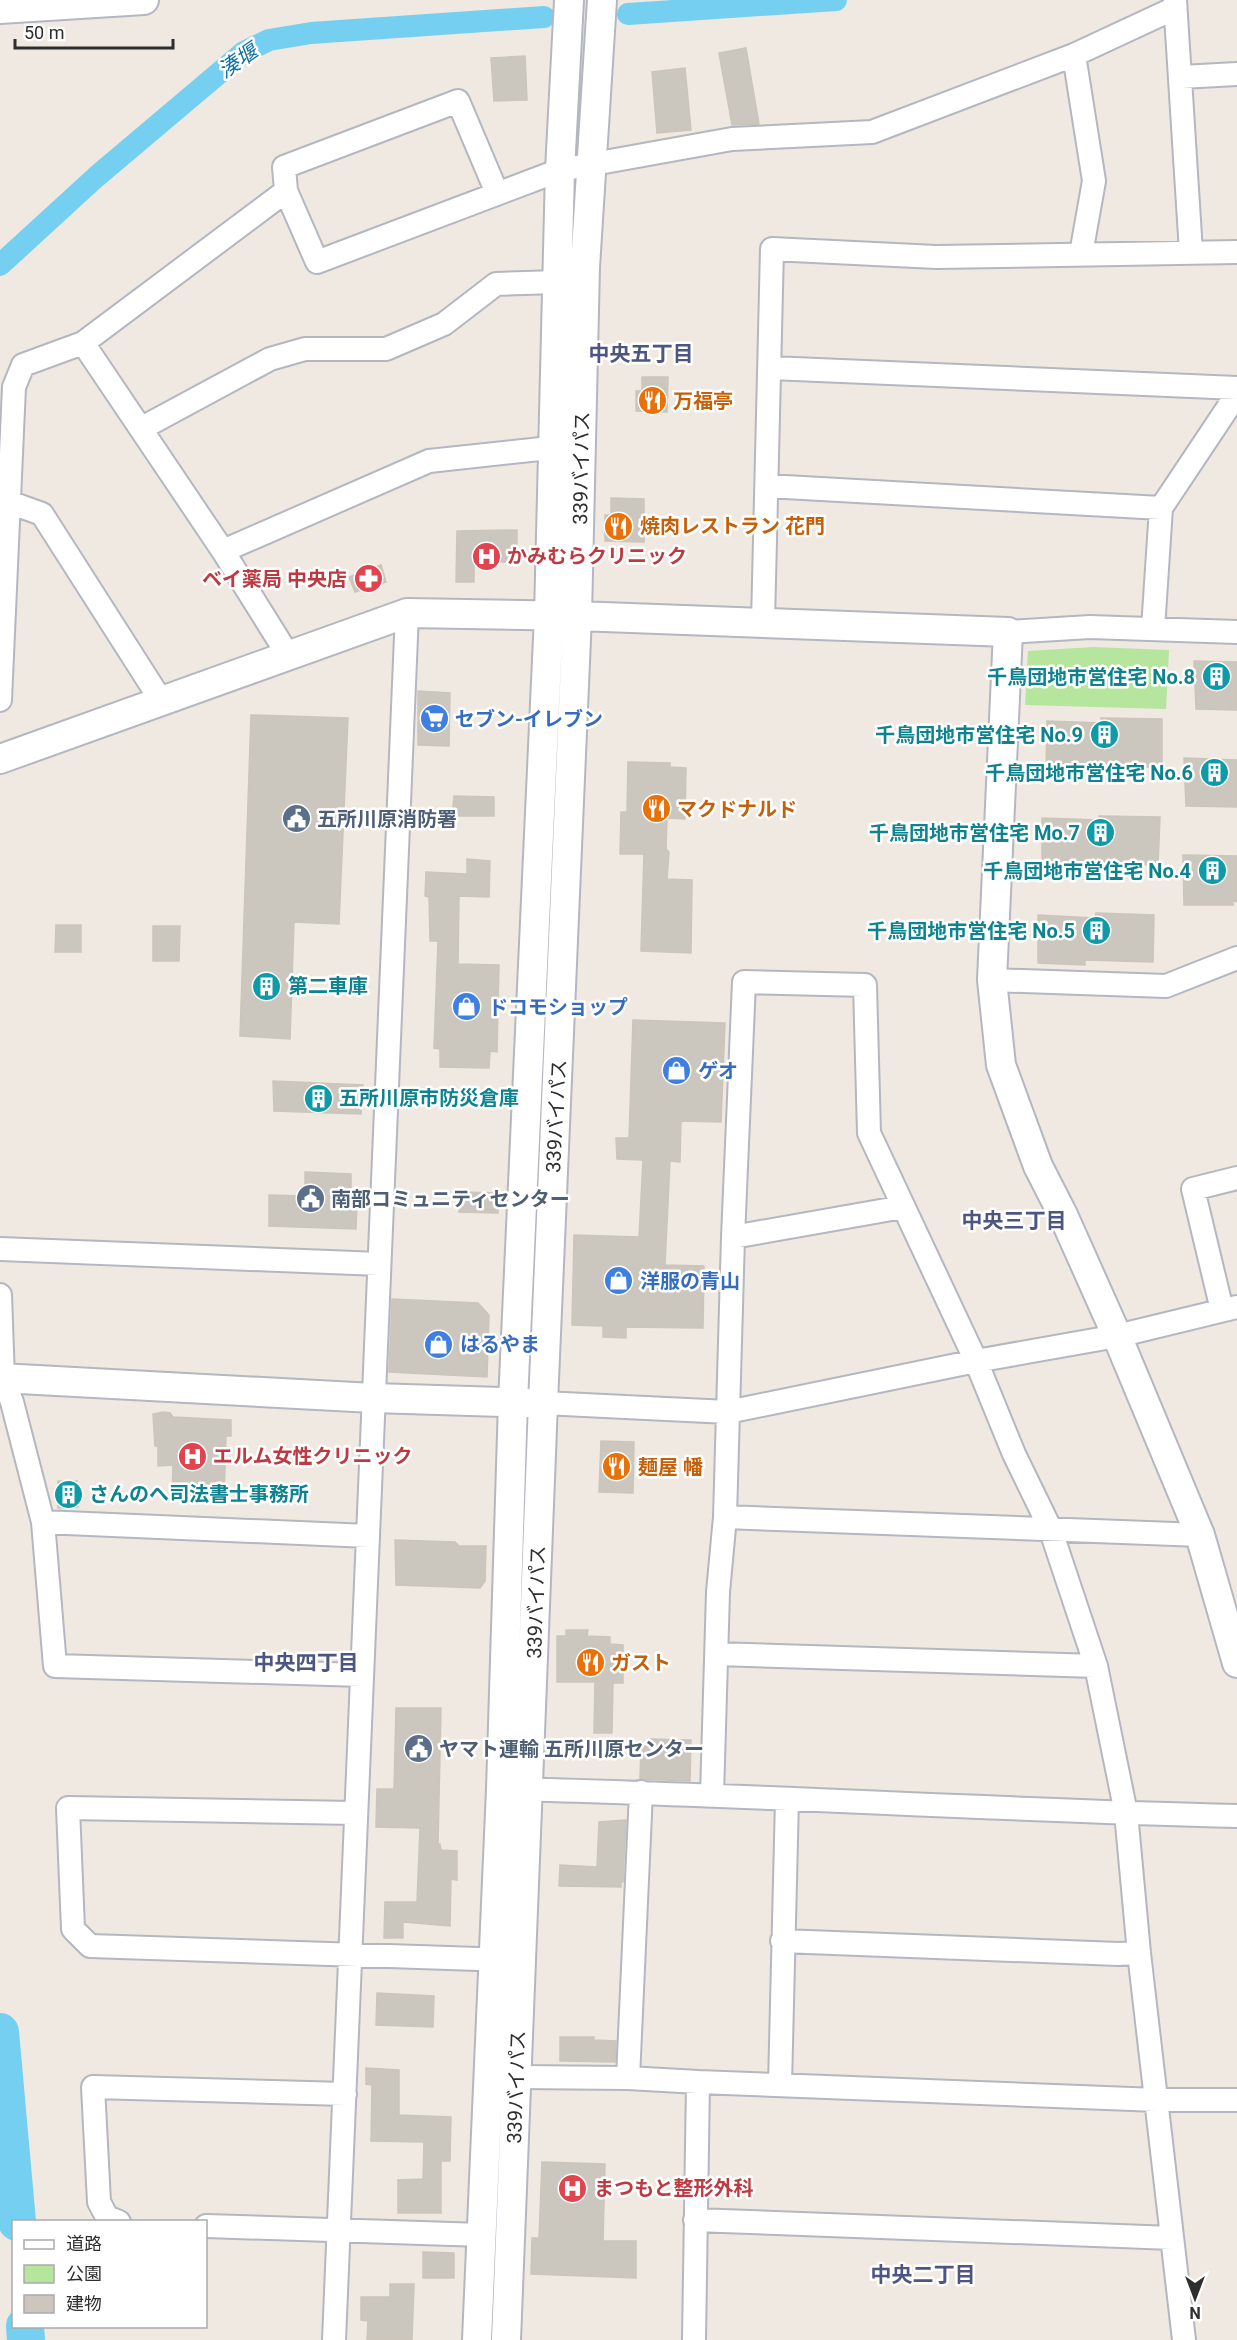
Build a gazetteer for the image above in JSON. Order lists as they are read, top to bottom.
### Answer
{
  "streets": {
    "street": ["339バイパス"]
  },
  "districts": [
    "中央五丁目",
    "中央三丁目",
    "中央四丁目",
    "中央二丁目"
  ],
  "water": ["湊堰"],
  "places": {
    "restaurant": [
      "万福亭",
      "焼肉レストラン 花門",
      "マクドナルド",
      "麺屋 幡",
      "ガスト"
    ],
    "hospital": ["かみむらクリニック", "エルム女性クリニック", "まつもと整形外科"],
    "pharmacy": ["ベイ薬局 中央店"],
    "building": [
      "千鳥団地市営住宅 No.8",
      "千鳥団地市営住宅 No.9",
      "千鳥団地市営住宅 No.6",
      "千鳥団地市営住宅 Mo.7",
      "千鳥団地市営住宅 No.4",
      "千鳥団地市営住宅 No.5",
      "第二車庫",
      "五所川原市防災倉庫",
      "さんのへ司法書士事務所"
    ],
    "supermarket": ["セブン-イレブン"],
    "public building": ["五所川原消防署", "南部コミュニティセンター", "ヤマト運輸 五所川原センター"],
    "shop": [
      "ドコモショップ",
      "ゲオ",
      "洋服の青山",
      "はるやま"
    ]
  },
  "legend": ["道路", "公園", "建物"],
  "scale_bar": "50 m",
  "north": "bottom"
}
